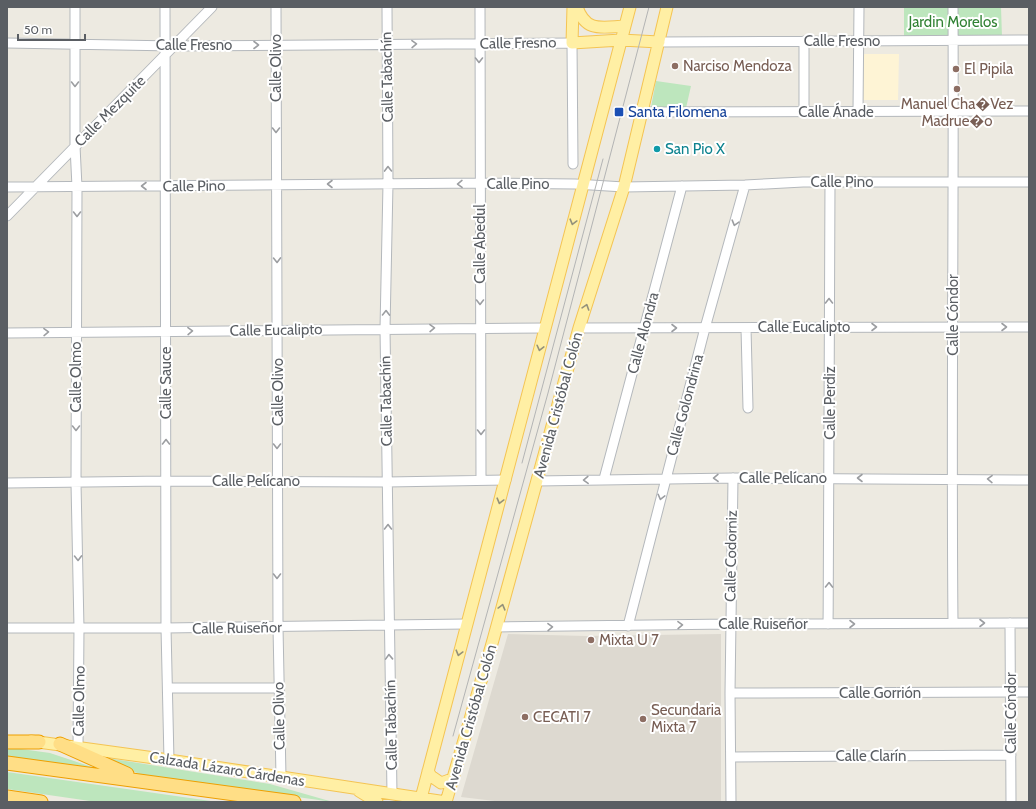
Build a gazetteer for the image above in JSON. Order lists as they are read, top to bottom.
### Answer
{
  "streets": {
    "highway": ["Calzada Lázaro Cárdenas"],
    "main road": ["Calle Fresno", "Avenida Cristóbal Colón"],
    "street": [
      "Calle Olivo",
      "Calle Tabachín",
      "Calle Mezquite",
      "Calle Ánade",
      "Calle Pino",
      "Calle Abedul",
      "Calle Cóndor",
      "Calle Eucalipto",
      "Calle Alondra",
      "Calle Olmo",
      "Calle Sauce",
      "Calle Perdiz",
      "Calle Golondrina",
      "Calle Pelícano",
      "Calle Codorniz",
      "Calle Ruiseñor",
      "Calle Gorrión",
      "Calle Clarín"
    ]
  },
  "crossings": [
    ["Calle Fresno", "Calle Olivo"],
    ["Calle Fresno", "Calle Tabachín"],
    ["Calle Fresno", "Calle Mezquite"],
    ["Calle Fresno", "Calle Abedul"],
    ["Calle Fresno", "Calle Cóndor"],
    ["Calle Fresno", "Calle Olmo"],
    ["Calle Fresno", "Calle Sauce"],
    ["Calle Fresno", "Avenida Cristóbal Colón"],
    ["Calle Olivo", "Calle Pino"],
    ["Calle Olivo", "Calle Eucalipto"],
    ["Calle Olivo", "Calle Pelícano"],
    ["Calle Olivo", "Calle Ruiseñor"],
    ["Calle Olivo", "Calzada Lázaro Cárdenas"],
    ["Calle Tabachín", "Calle Pino"],
    ["Calle Tabachín", "Calle Eucalipto"],
    ["Calle Tabachín", "Calle Pelícano"],
    ["Calle Tabachín", "Calle Ruiseñor"],
    ["Calle Tabachín", "Calzada Lázaro Cárdenas"],
    ["Calle Mezquite", "Calle Pino"],
    ["Calle Mezquite", "Calle Olmo"],
    ["Calle Mezquite", "Calle Sauce"],
    ["Calle Ánade", "Calle Cóndor"],
    ["Calle Ánade", "Avenida Cristóbal Colón"],
    ["Calle Pino", "Calle Abedul"],
    ["Calle Pino", "Calle Cóndor"],
    ["Calle Pino", "Calle Alondra"],
    ["Calle Pino", "Calle Olmo"],
    ["Calle Pino", "Calle Sauce"],
    ["Calle Pino", "Calle Perdiz"],
    ["Calle Pino", "Avenida Cristóbal Colón"],
    ["Calle Pino", "Calle Golondrina"],
    ["Calle Abedul", "Calle Eucalipto"],
    ["Calle Abedul", "Calle Pelícano"],
    ["Calle Cóndor", "Calle Eucalipto"],
    ["Calle Cóndor", "Calle Pelícano"],
    ["Calle Cóndor", "Calle Ruiseñor"],
    ["Calle Cóndor", "Calle Gorrión"],
    ["Calle Cóndor", "Calle Clarín"],
    ["Calle Eucalipto", "Calle Alondra"],
    ["Calle Eucalipto", "Calle Olmo"],
    ["Calle Eucalipto", "Calle Sauce"],
    ["Calle Eucalipto", "Calle Perdiz"],
    ["Calle Eucalipto", "Avenida Cristóbal Colón"],
    ["Calle Eucalipto", "Calle Golondrina"],
    ["Calle Alondra", "Calle Pelícano"],
    ["Calle Olmo", "Calle Pelícano"],
    ["Calle Olmo", "Calle Ruiseñor"],
    ["Calle Olmo", "Calzada Lázaro Cárdenas"],
    ["Calle Sauce", "Calle Pelícano"],
    ["Calle Sauce", "Calle Ruiseñor"],
    ["Calle Sauce", "Calzada Lázaro Cárdenas"],
    ["Calle Perdiz", "Calle Pelícano"],
    ["Calle Perdiz", "Calle Ruiseñor"],
    ["Avenida Cristóbal Colón", "Calle Pelícano"],
    ["Avenida Cristóbal Colón", "Calle Ruiseñor"],
    ["Avenida Cristóbal Colón", "Calzada Lázaro Cárdenas"],
    ["Calle Golondrina", "Calle Pelícano"],
    ["Calle Golondrina", "Calle Ruiseñor"],
    ["Calle Pelícano", "Calle Codorniz"],
    ["Calle Codorniz", "Calle Ruiseñor"],
    ["Calle Codorniz", "Calle Gorrión"],
    ["Calle Codorniz", "Calle Clarín"]
  ],
  "one_way": [
    "Calle Olivo",
    "Calle Tabachín",
    "Calle Abedul",
    "Calle Eucalipto",
    "Calle Olmo",
    "Calle Perdiz",
    "Calle Golondrina",
    "Calle Ruiseñor"
  ],
  "parks": ["Jardin Morelos"],
  "places": {
    "other": [
      "Narciso Mendoza",
      "El Pipila",
      "Manuel Cha�Vez Madrue�o",
      "San Pio X",
      "Mixta U 7",
      "CECATI 7",
      "Secundaria Mixta 7"
    ],
    "transit": ["Santa Filomena"]
  },
  "scale_bar": "50 m"
}
